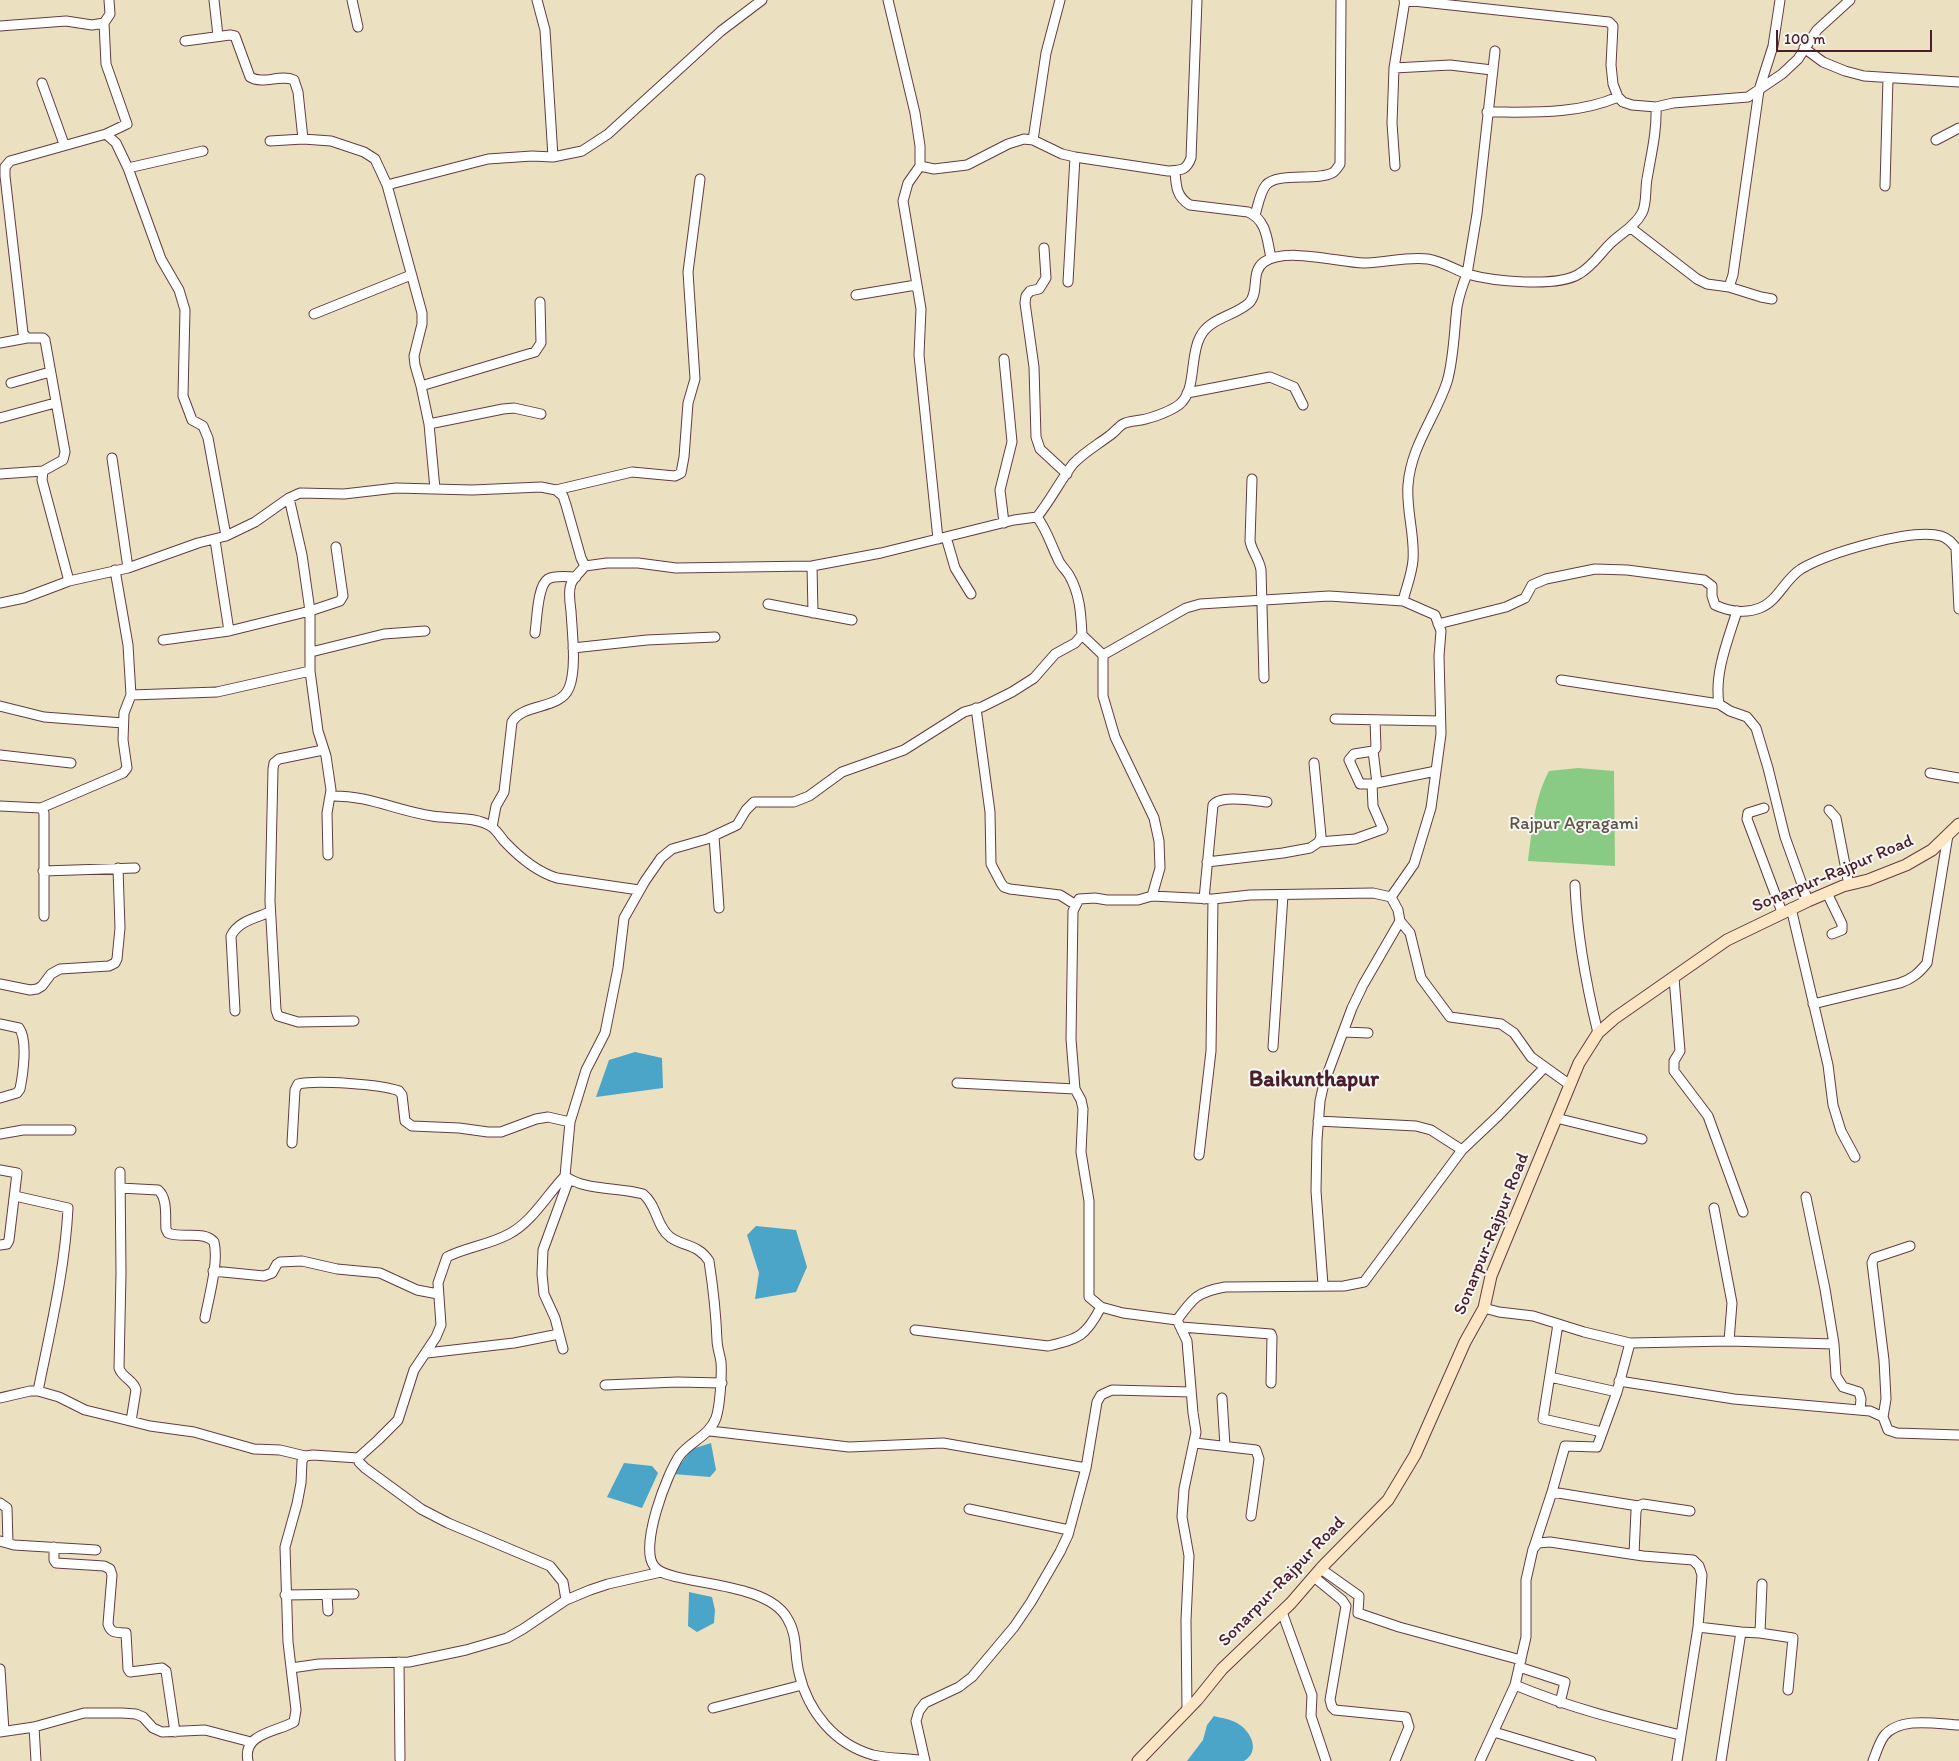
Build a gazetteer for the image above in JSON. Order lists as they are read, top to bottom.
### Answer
{
  "streets": {
    "main road": ["Sonarpur-Rajpur Road"]
  },
  "districts": ["Baikunthapur"],
  "parks": ["Rajpur Agragami"],
  "scale_bar": "100 m"
}
